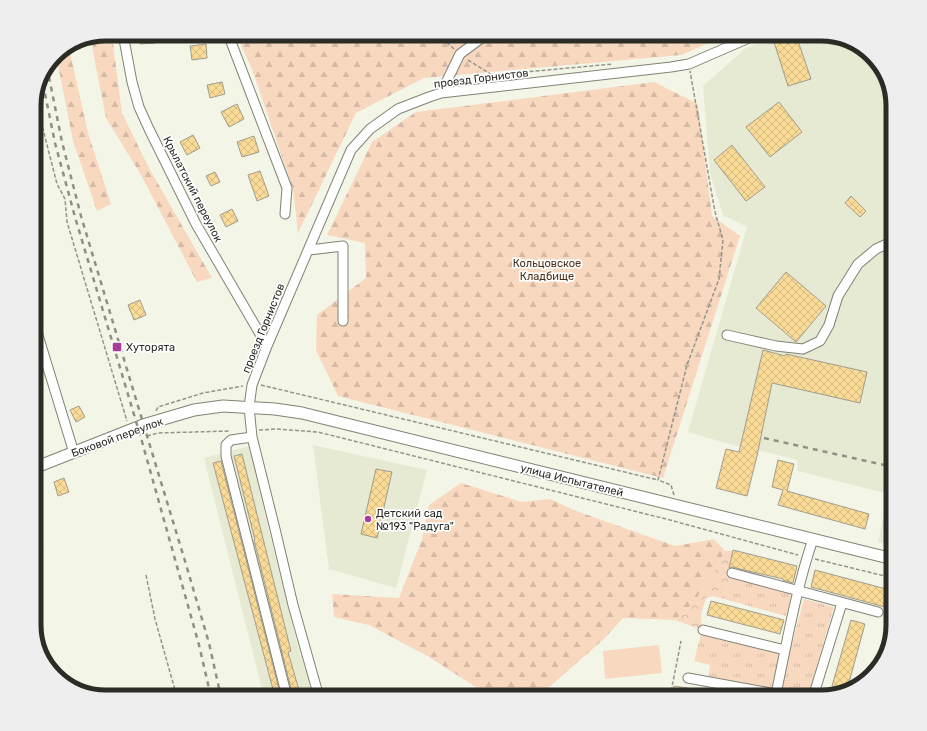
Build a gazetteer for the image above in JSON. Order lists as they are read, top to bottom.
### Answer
{
  "streets": {
    "main road": ["Боковой переулок", "улица Испытателей"],
    "street": ["проезд Горнистов", "Крылатский переулок"]
  },
  "crossings": [
    ["проезд Горнистов", "Крылатский переулок"],
    ["проезд Горнистов", "Боковой переулок"],
    ["проезд Горнистов", "улица Испытателей"],
    ["Боковой переулок", "улица Испытателей"]
  ],
  "parks": ["Кольцовское Кладбище"],
  "places": {
    "transit": ["Хуторята"],
    "other": ["Детский сад №193 \"Радуга\""]
  }
}
